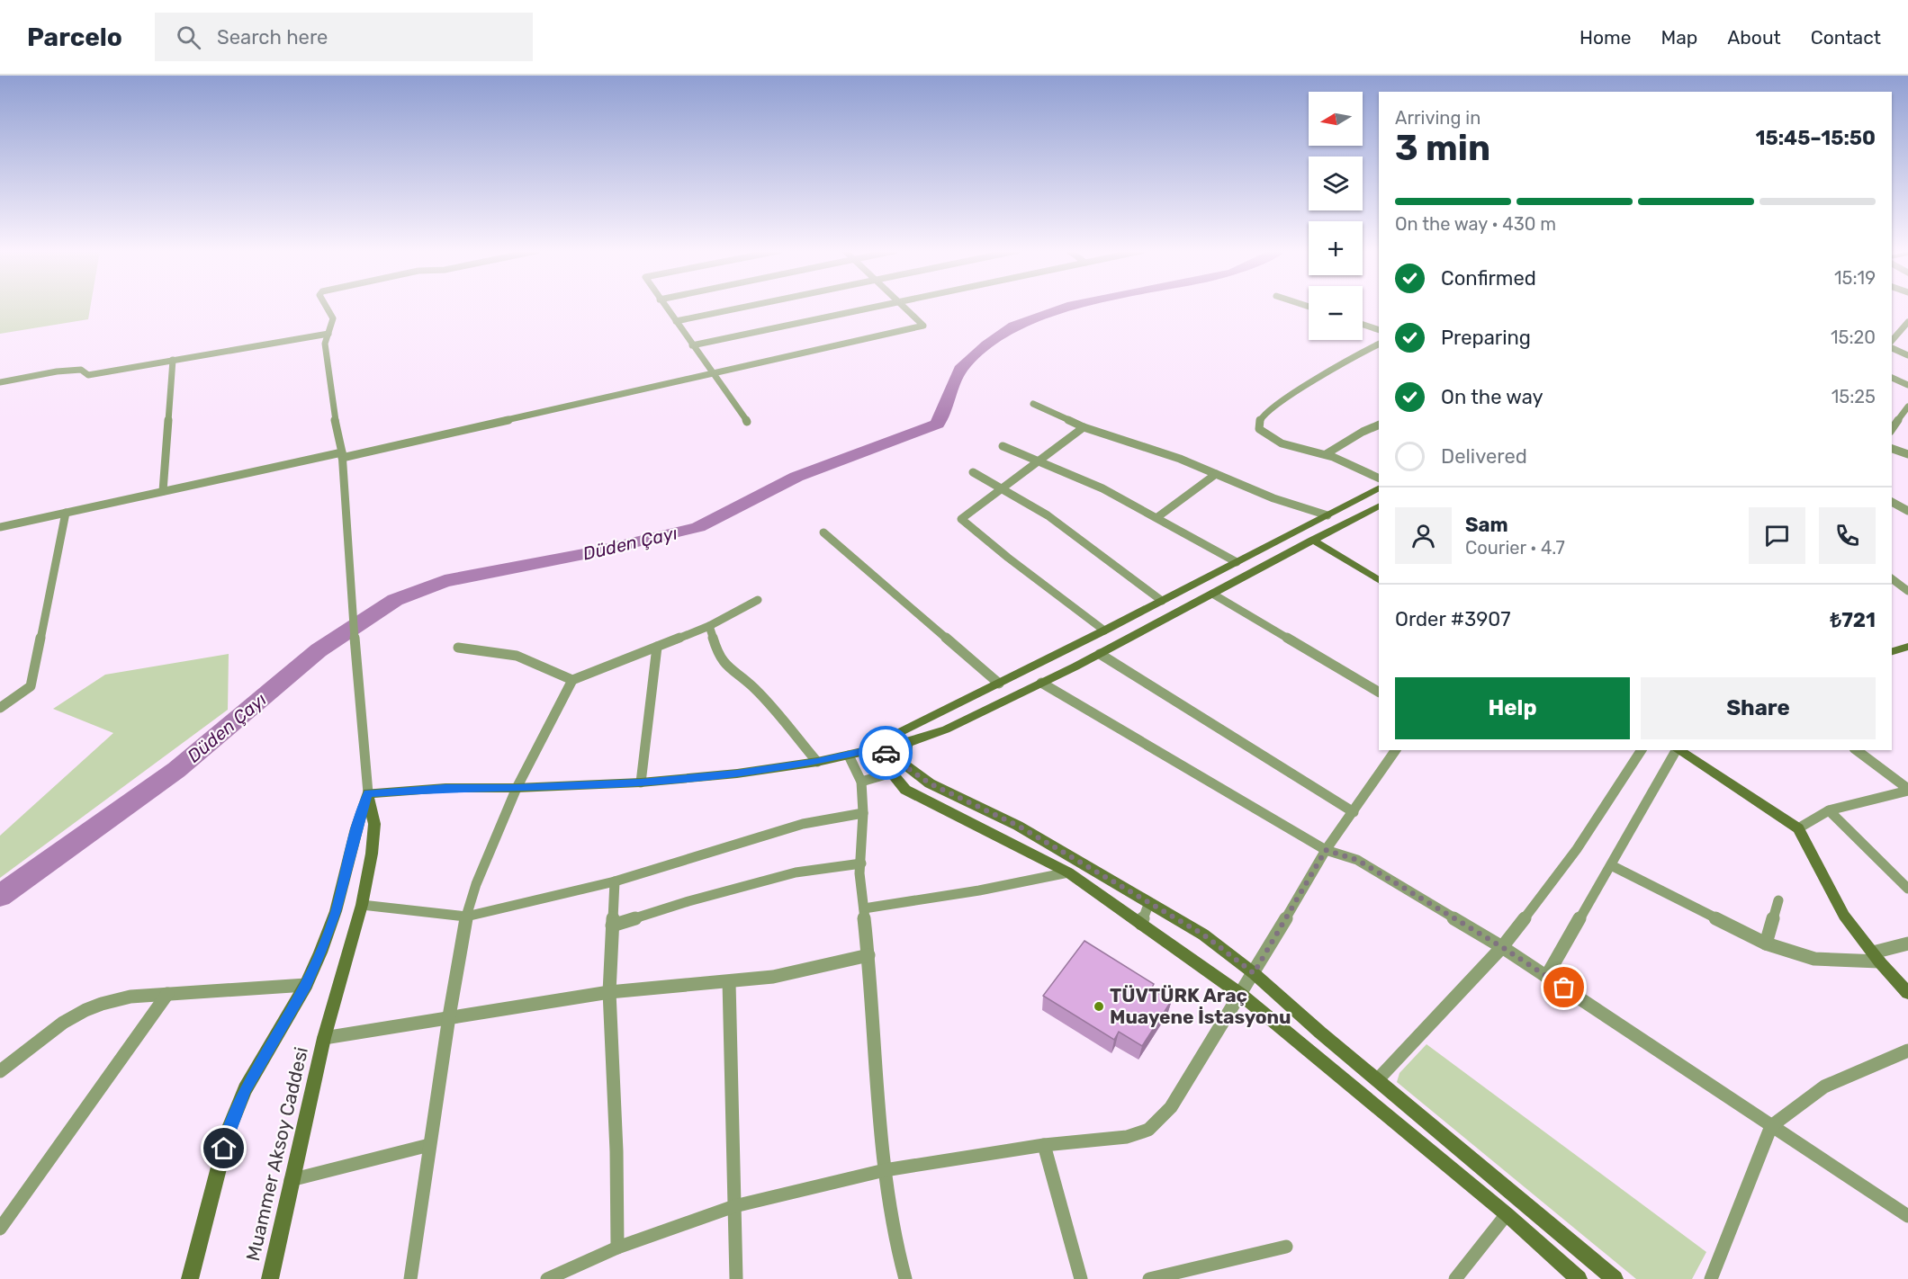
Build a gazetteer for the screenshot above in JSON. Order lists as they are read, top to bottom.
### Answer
{
  "streets": {
    "main road": ["Muammer Aksoy Caddesi"]
  },
  "water": ["Düden Çayı"],
  "places": ["TÜVTÜRK Araç Muayene İstasyonu"],
  "north": "left",
  "page": {
    "header": "Parcelo",
    "search": "Search here",
    "nav": [
      "Home",
      "Map",
      "About",
      "Contact"
    ],
    "map_buttons": ["+", "−"],
    "heading": ["3 min", "Arriving in", "15:45–15:50"],
    "panel": [
      "Sam",
      "Courier · 4.7",
      "Order #3907",
      "₺721"
    ],
    "bar": "On the way · 430 m",
    "list": [
      ["Confirmed", "15:19"],
      ["Preparing", "15:20"],
      ["On the way", "15:25"],
      "Delivered"
    ],
    "buttons": ["Help", "Share"]
  }
}
